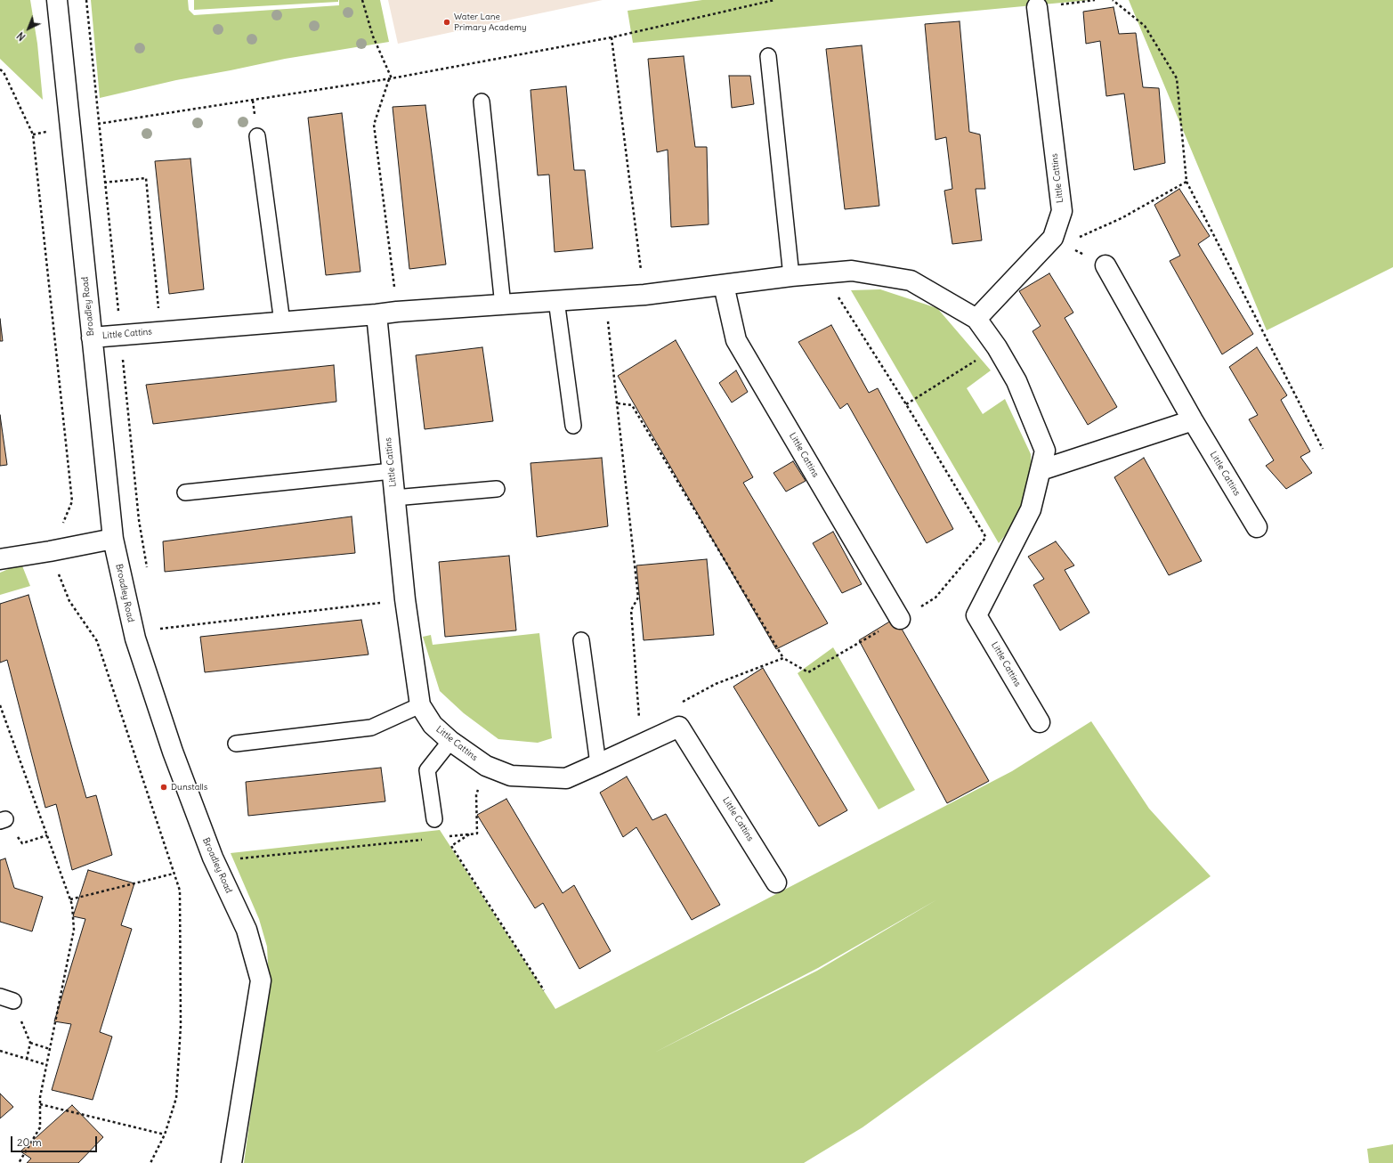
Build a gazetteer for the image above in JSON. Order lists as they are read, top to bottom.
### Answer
{
  "streets": {
    "street": ["Little Cattins", "Broadley Road"]
  },
  "crossings": [
    ["Little Cattins", "Broadley Road"]
  ],
  "places": ["Water Lane Primary Academy", "Dunstalls"],
  "scale_bar": "20 m",
  "north": "bottom left"
}
